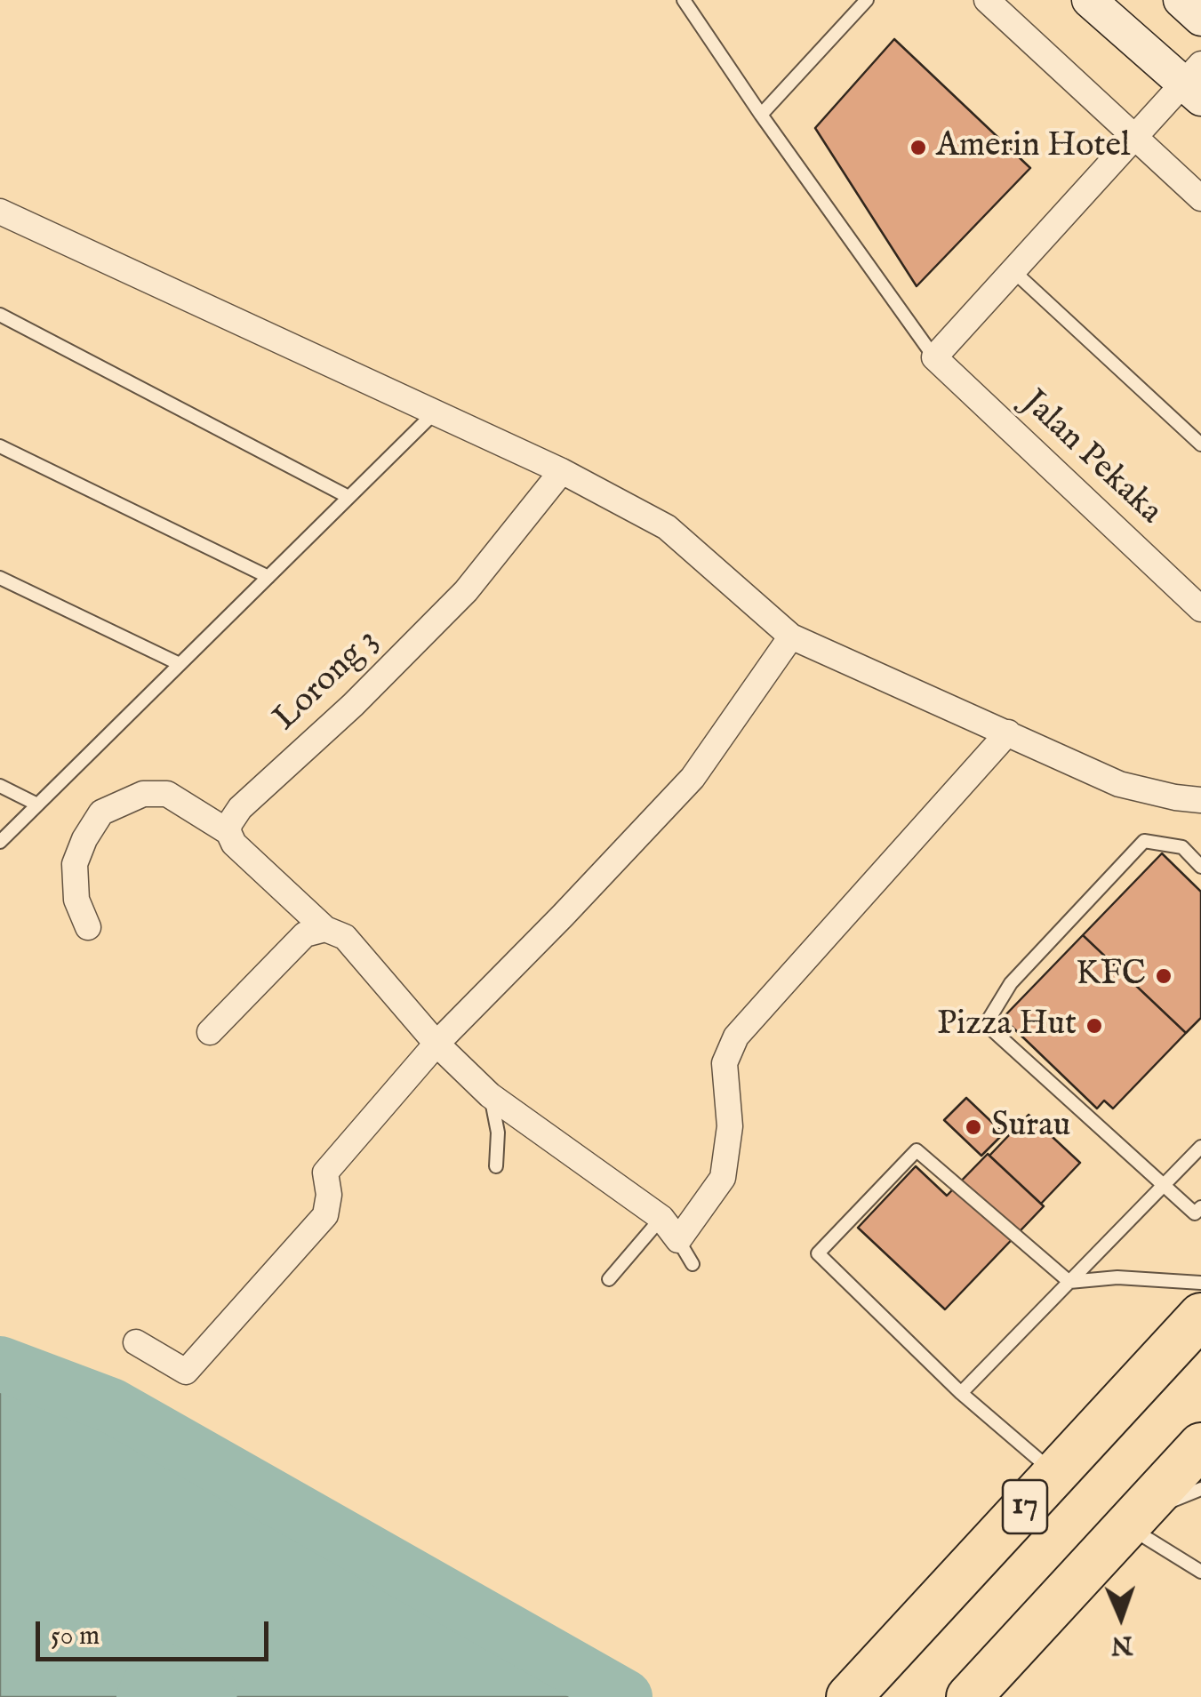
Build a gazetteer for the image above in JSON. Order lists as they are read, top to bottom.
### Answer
{
  "streets": {
    "highway": ["17"],
    "street": ["Jalan Pekaka", "Lorong 3"]
  },
  "places": [
    "Amerin Hotel",
    "KFC",
    "Pizza Hut",
    "Surau"
  ],
  "scale_bar": "50 m",
  "north": "bottom"
}
